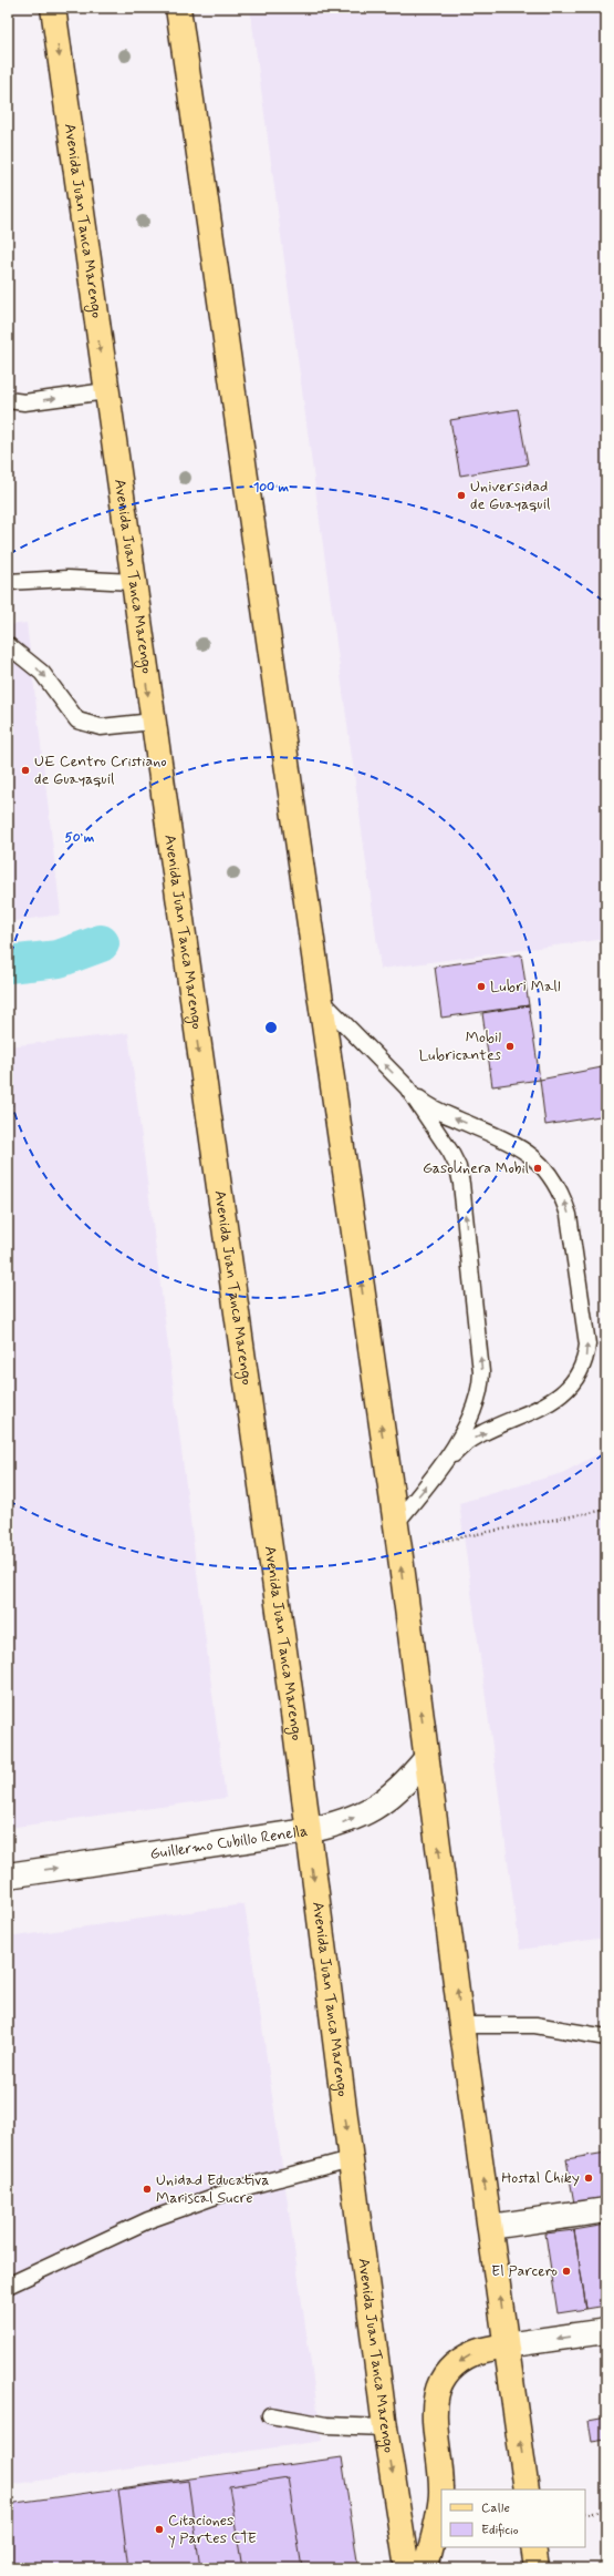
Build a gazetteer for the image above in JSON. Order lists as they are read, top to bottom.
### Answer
{
  "streets": {
    "main road": ["Avenida Juan Tanca Marengo"],
    "street": ["Guillermo Cubillo Renella"]
  },
  "crossings": [
    ["Avenida Juan Tanca Marengo", "Guillermo Cubillo Renella"]
  ],
  "one_way": ["Guillermo Cubillo Renella"],
  "places": [
    "Universidad de Guayaquil",
    "UE Centro Cristiano de Guayaquil",
    "Lubri Mall",
    "Mobil Lubricantes",
    "Gasolinera Mobil",
    "Hostal Chiky",
    "Unidad Educativa Mariscal Sucre",
    "El Parcero",
    "Citaciones y Partes CTE"
  ],
  "legend": ["Calle", "Edificio"],
  "rings": ["100 m", "50 m"]
}
